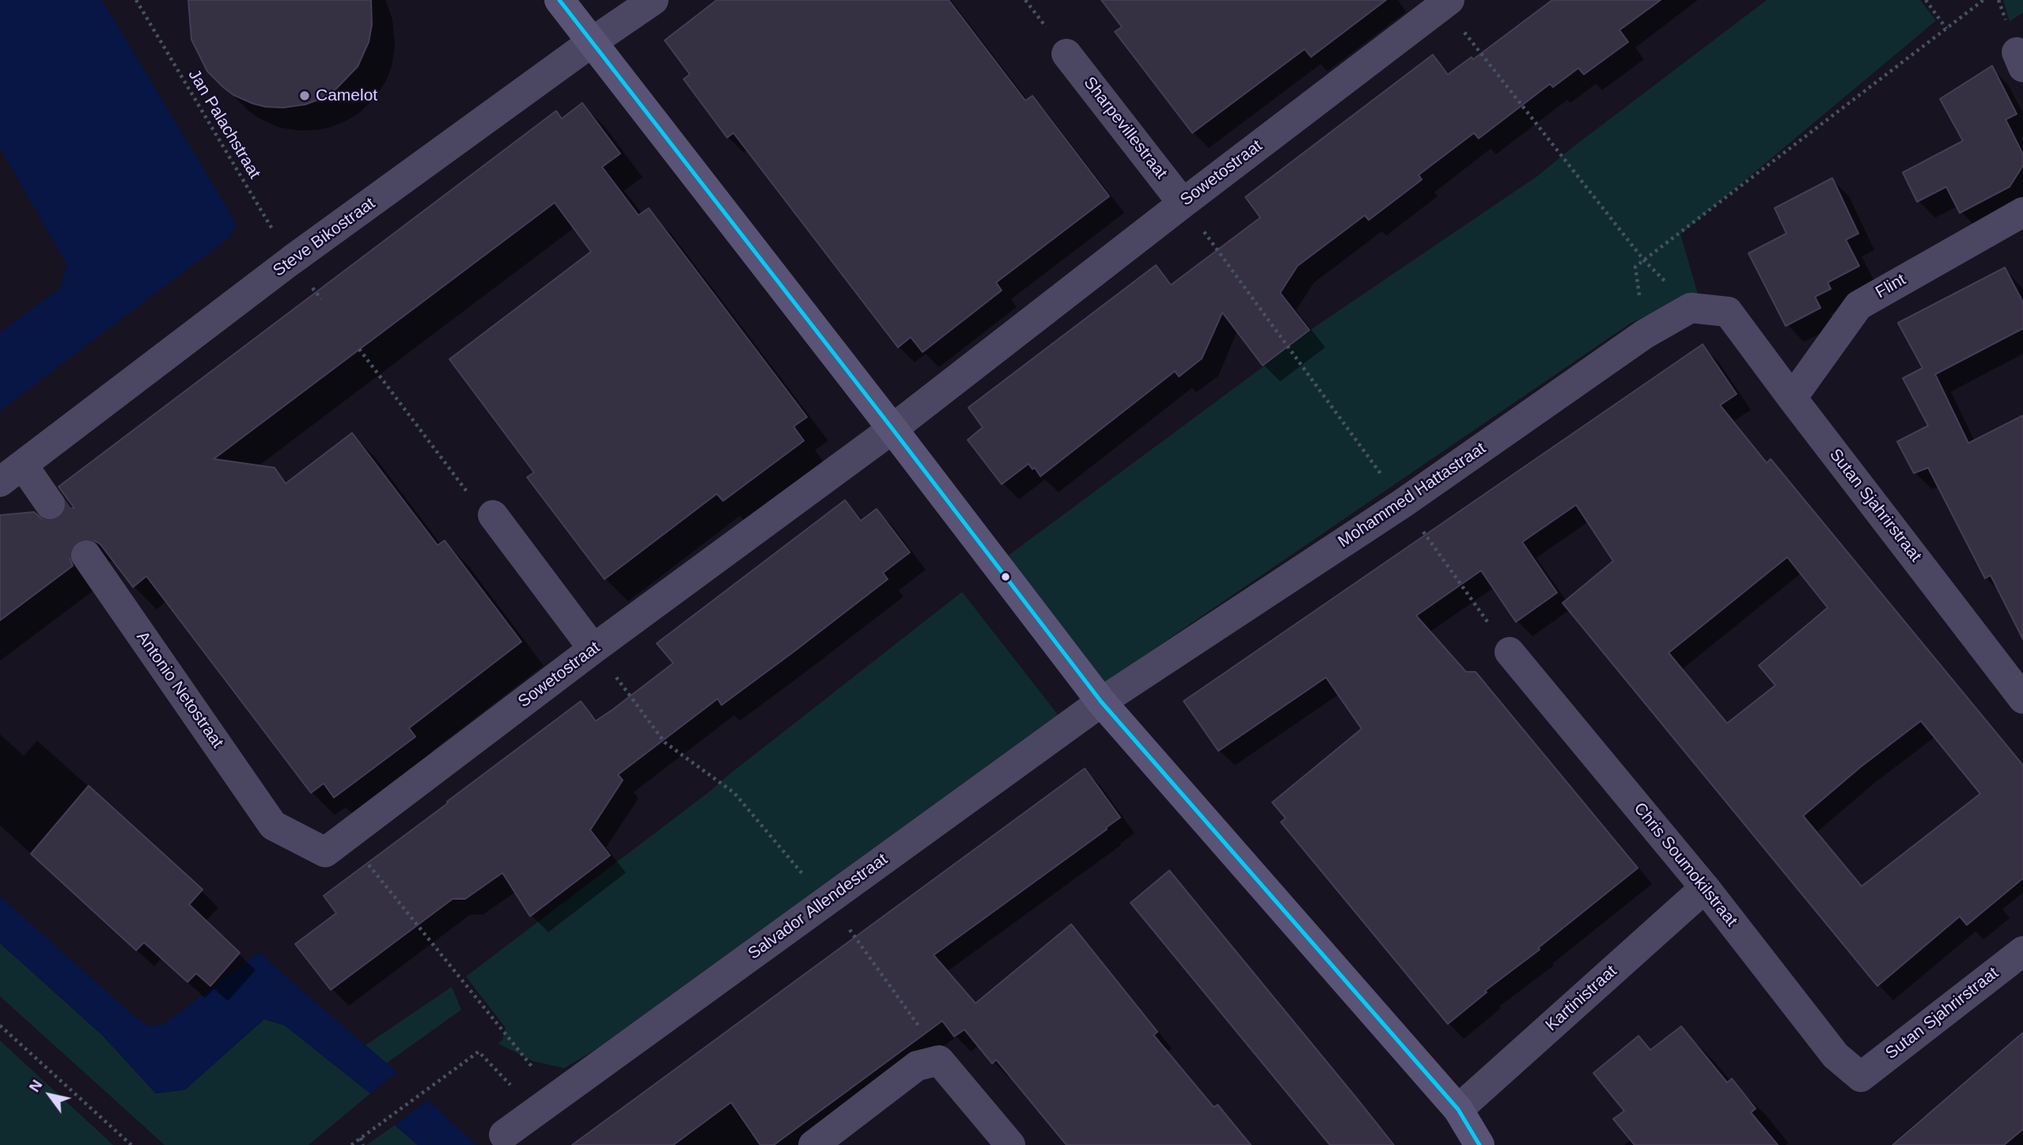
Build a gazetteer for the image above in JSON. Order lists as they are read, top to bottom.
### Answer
{
  "streets": {
    "street": [
      "Sharpevillestraat",
      "Sowetostraat",
      "Steve Bikostraat",
      "Flint",
      "Mohammed Hattastraat",
      "Sutan Sjahrirstraat",
      "Antonio Netostraat",
      "Chris Soumokilstraat",
      "Salvador Allendestraat",
      "Kartinistraat"
    ],
    "path": ["Jan Palachstraat"]
  },
  "crossings": [
    ["Jan Palachstraat", "Steve Bikostraat"],
    ["Sharpevillestraat", "Sowetostraat"],
    ["Sowetostraat", "Antonio Netostraat"],
    ["Flint", "Sutan Sjahrirstraat"],
    ["Mohammed Hattastraat", "Sutan Sjahrirstraat"],
    ["Mohammed Hattastraat", "Salvador Allendestraat"],
    ["Sutan Sjahrirstraat", "Chris Soumokilstraat"],
    ["Chris Soumokilstraat", "Kartinistraat"]
  ],
  "places": ["Camelot"],
  "north": "top left"
}
